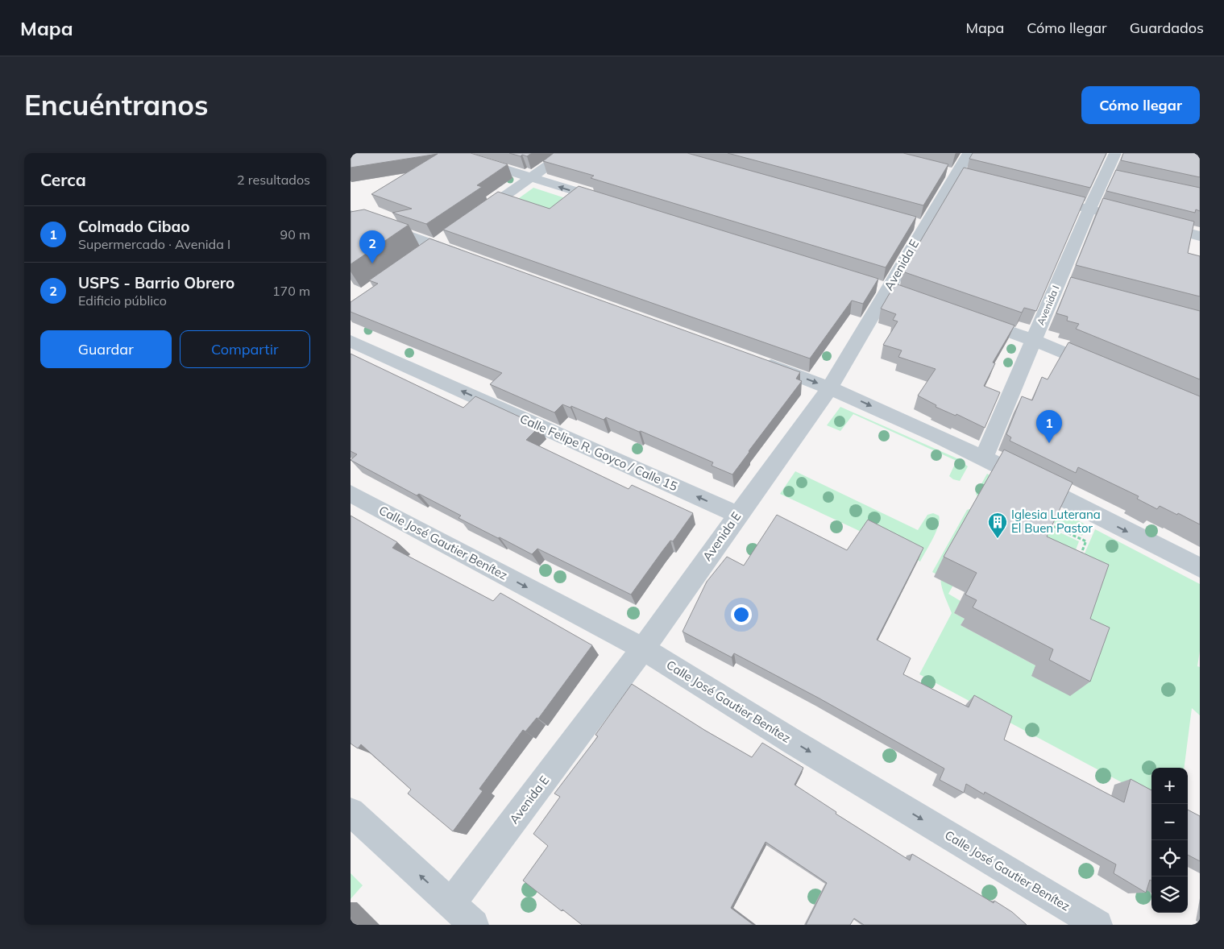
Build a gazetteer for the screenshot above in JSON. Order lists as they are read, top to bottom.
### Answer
{
  "streets": {
    "street": [
      "Avenida E",
      "Avenida I",
      "Calle Felipe R. Goyco / Calle 15",
      "Calle José Gautier Benítez"
    ]
  },
  "crossings": [
    ["Avenida E", "Calle Felipe R. Goyco / Calle 15"],
    ["Avenida E", "Calle José Gautier Benítez"]
  ],
  "one_way": ["Calle Felipe R. Goyco / Calle 15", "Calle José Gautier Benítez"],
  "places": {
    "building": ["Iglesia Luterana El Buen Pastor"]
  },
  "page": {
    "header": "Mapa",
    "nav": ["Mapa", "Cómo llegar", "Guardados"],
    "buttons": [
      "Cómo llegar",
      ["Guardar", "Compartir"]
    ],
    "title": "Encuéntranos",
    "heading": ["Cerca", "2 resultados"],
    "list": [
      {
        "mark": "1",
        "name": "Colmado Cibao",
        "note": "Supermercado · Avenida I",
        "value": "90 m"
      },
      {
        "mark": "2",
        "name": "USPS - Barrio Obrero",
        "note": "Edificio público",
        "value": "170 m"
      }
    ],
    "pins": ["2", "1"],
    "map_buttons": ["+", "−"]
  }
}
